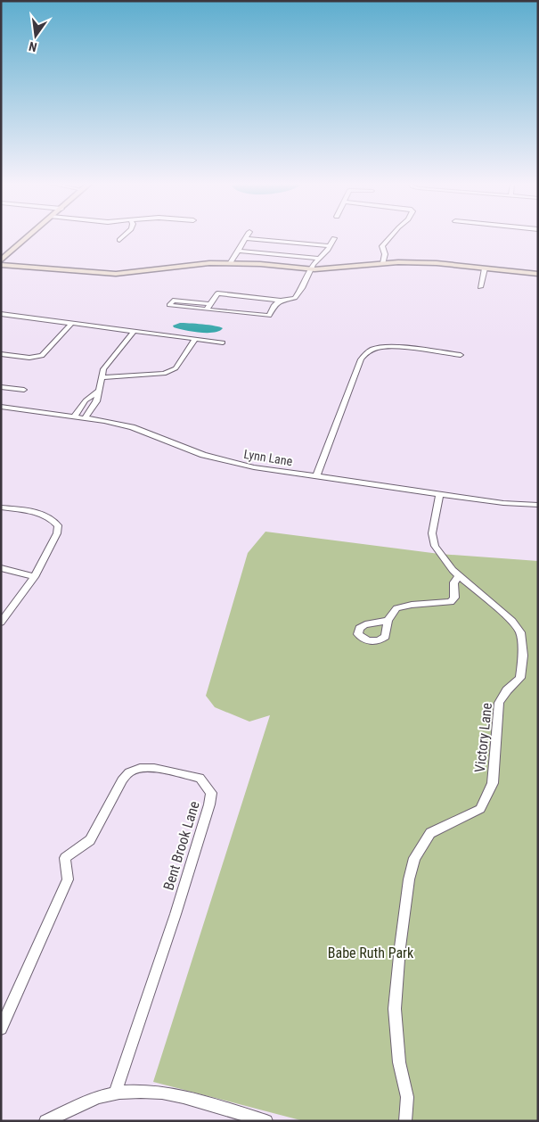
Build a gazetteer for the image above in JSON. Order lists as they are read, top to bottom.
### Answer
{
  "streets": {
    "street": ["Lynn Lane", "Victory Lane", "Bent Brook Lane"]
  },
  "crossings": [
    ["Lynn Lane", "Victory Lane"]
  ],
  "parks": ["Babe Ruth Park"],
  "north": "bottom"
}
